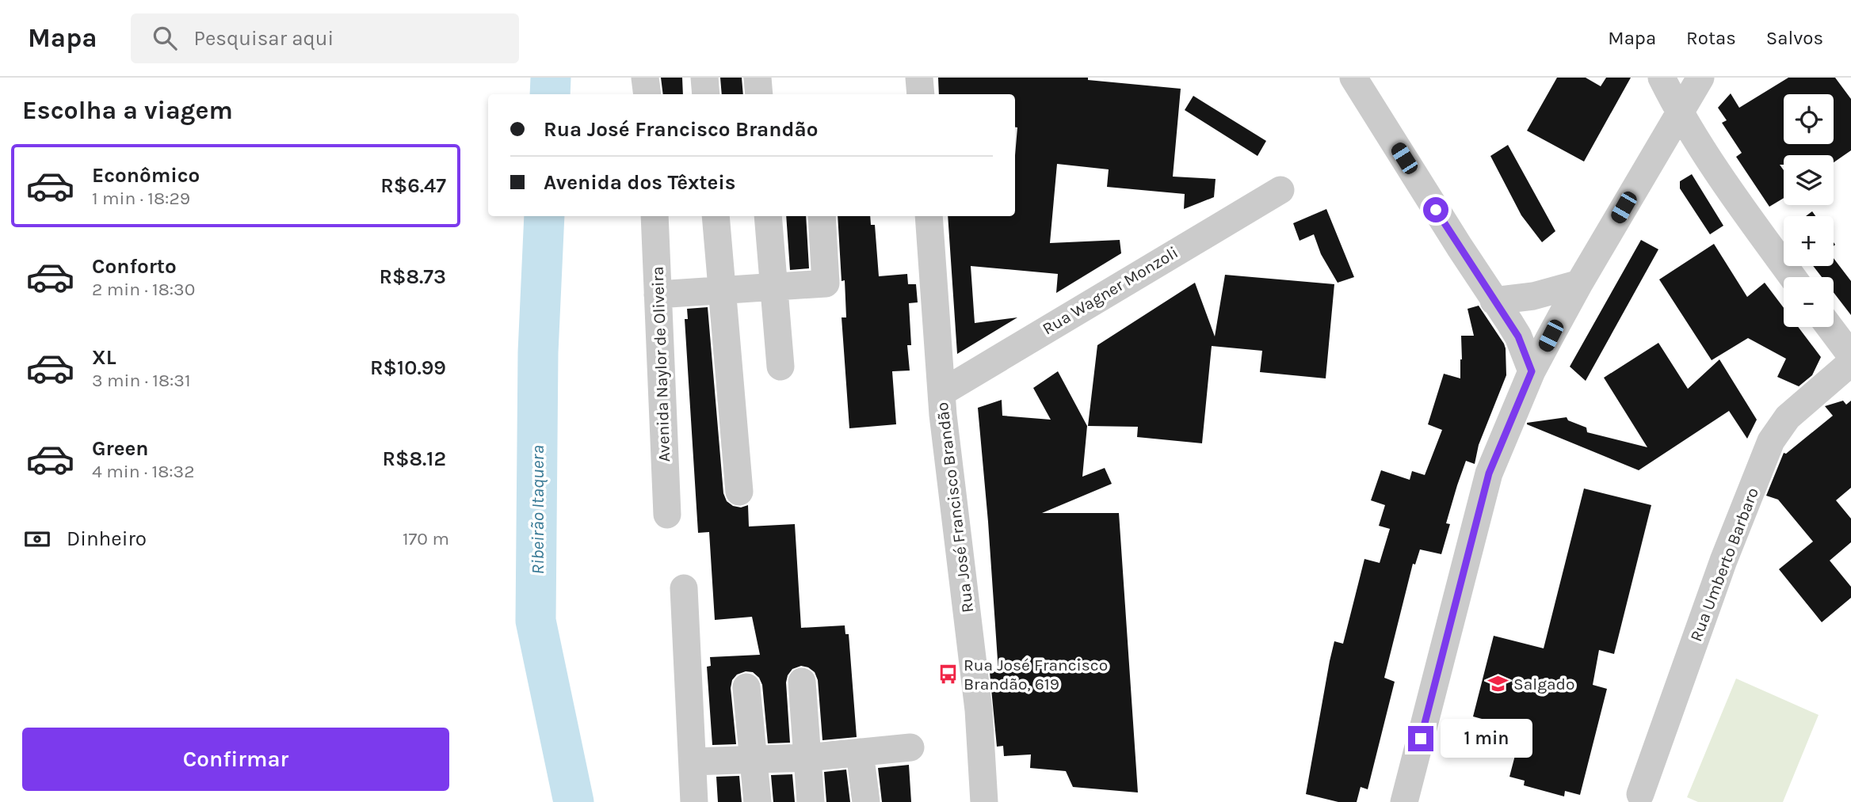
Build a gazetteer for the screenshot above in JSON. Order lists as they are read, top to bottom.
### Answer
{
  "streets": {
    "street": [
      "Rua Wagner Monzoli",
      "Avenida Naylor de Oliveira",
      "Rua José Francisco Brandão",
      "Rua Umberto Barbaro"
    ]
  },
  "crossings": [
    ["Rua Wagner Monzoli", "Rua José Francisco Brandão"]
  ],
  "water": ["Ribeirão Itaquera"],
  "places": {
    "bus stop": ["Rua José Francisco Brandão, 619"],
    "school or university": ["Salgado"]
  },
  "page": {
    "header": "Mapa",
    "search": "Pesquisar aqui",
    "nav": ["Mapa", "Rotas", "Salvos"],
    "heading": "Escolha a viagem",
    "map_buttons": ["+", "−"],
    "banner": ["Rua José Francisco Brandão", "Avenida dos Têxteis"],
    "list": [
      {
        "name": "Econômico",
        "note": "1 min · 18:29",
        "value": "R$6.47"
      },
      {
        "name": "Conforto",
        "note": "2 min · 18:30",
        "value": "R$8.73"
      },
      {
        "name": "XL",
        "note": "3 min · 18:31",
        "value": "R$10.99"
      },
      {
        "name": "Green",
        "note": "4 min · 18:32",
        "value": "R$8.12"
      }
    ],
    "pay": ["Dinheiro", "170 m"],
    "buttons": "Confirmar",
    "bubble": "1 min"
  }
}
